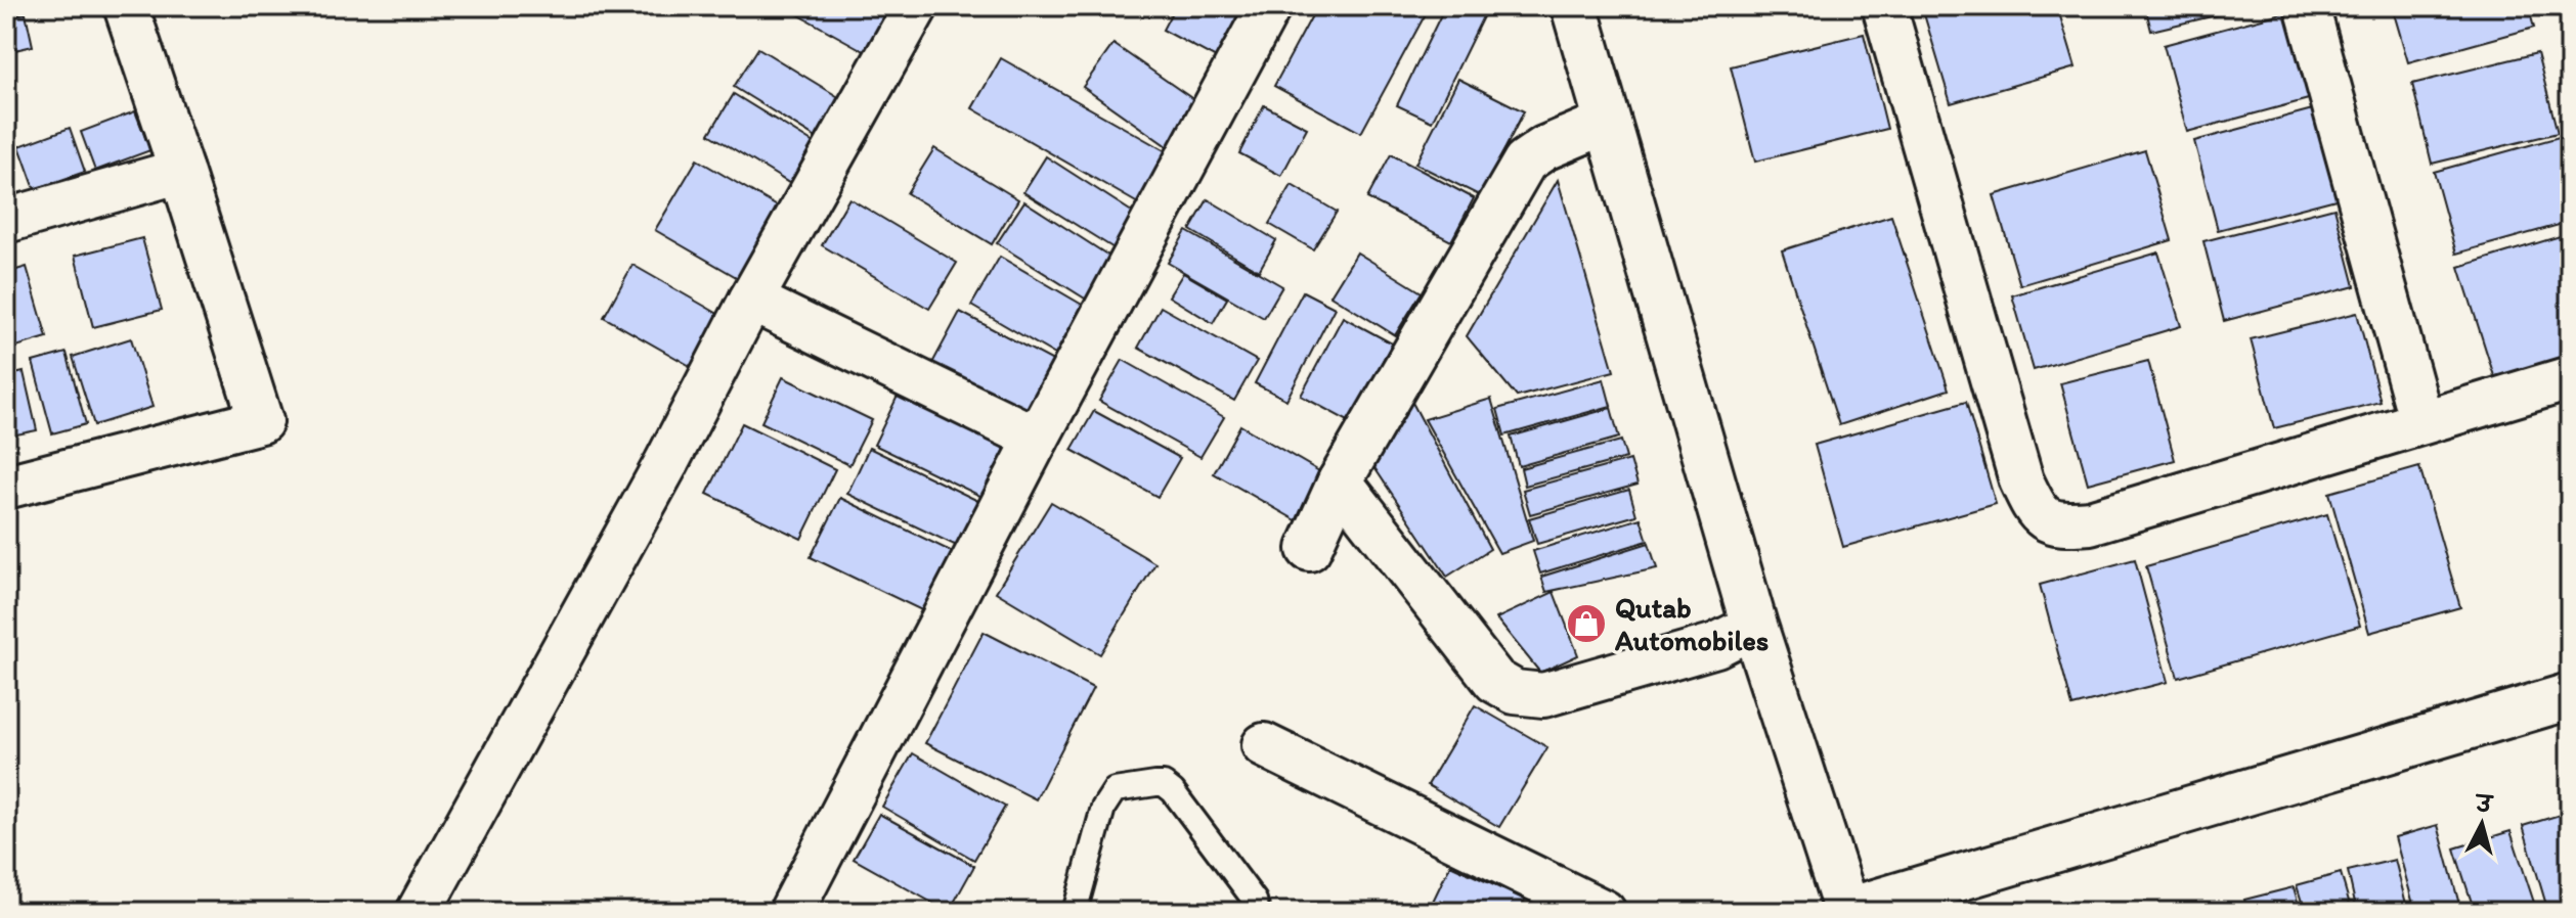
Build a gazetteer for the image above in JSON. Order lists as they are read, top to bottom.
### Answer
{
  "places": {
    "shop": ["Qutab Automobiles"]
  },
  "north": "top"
}
